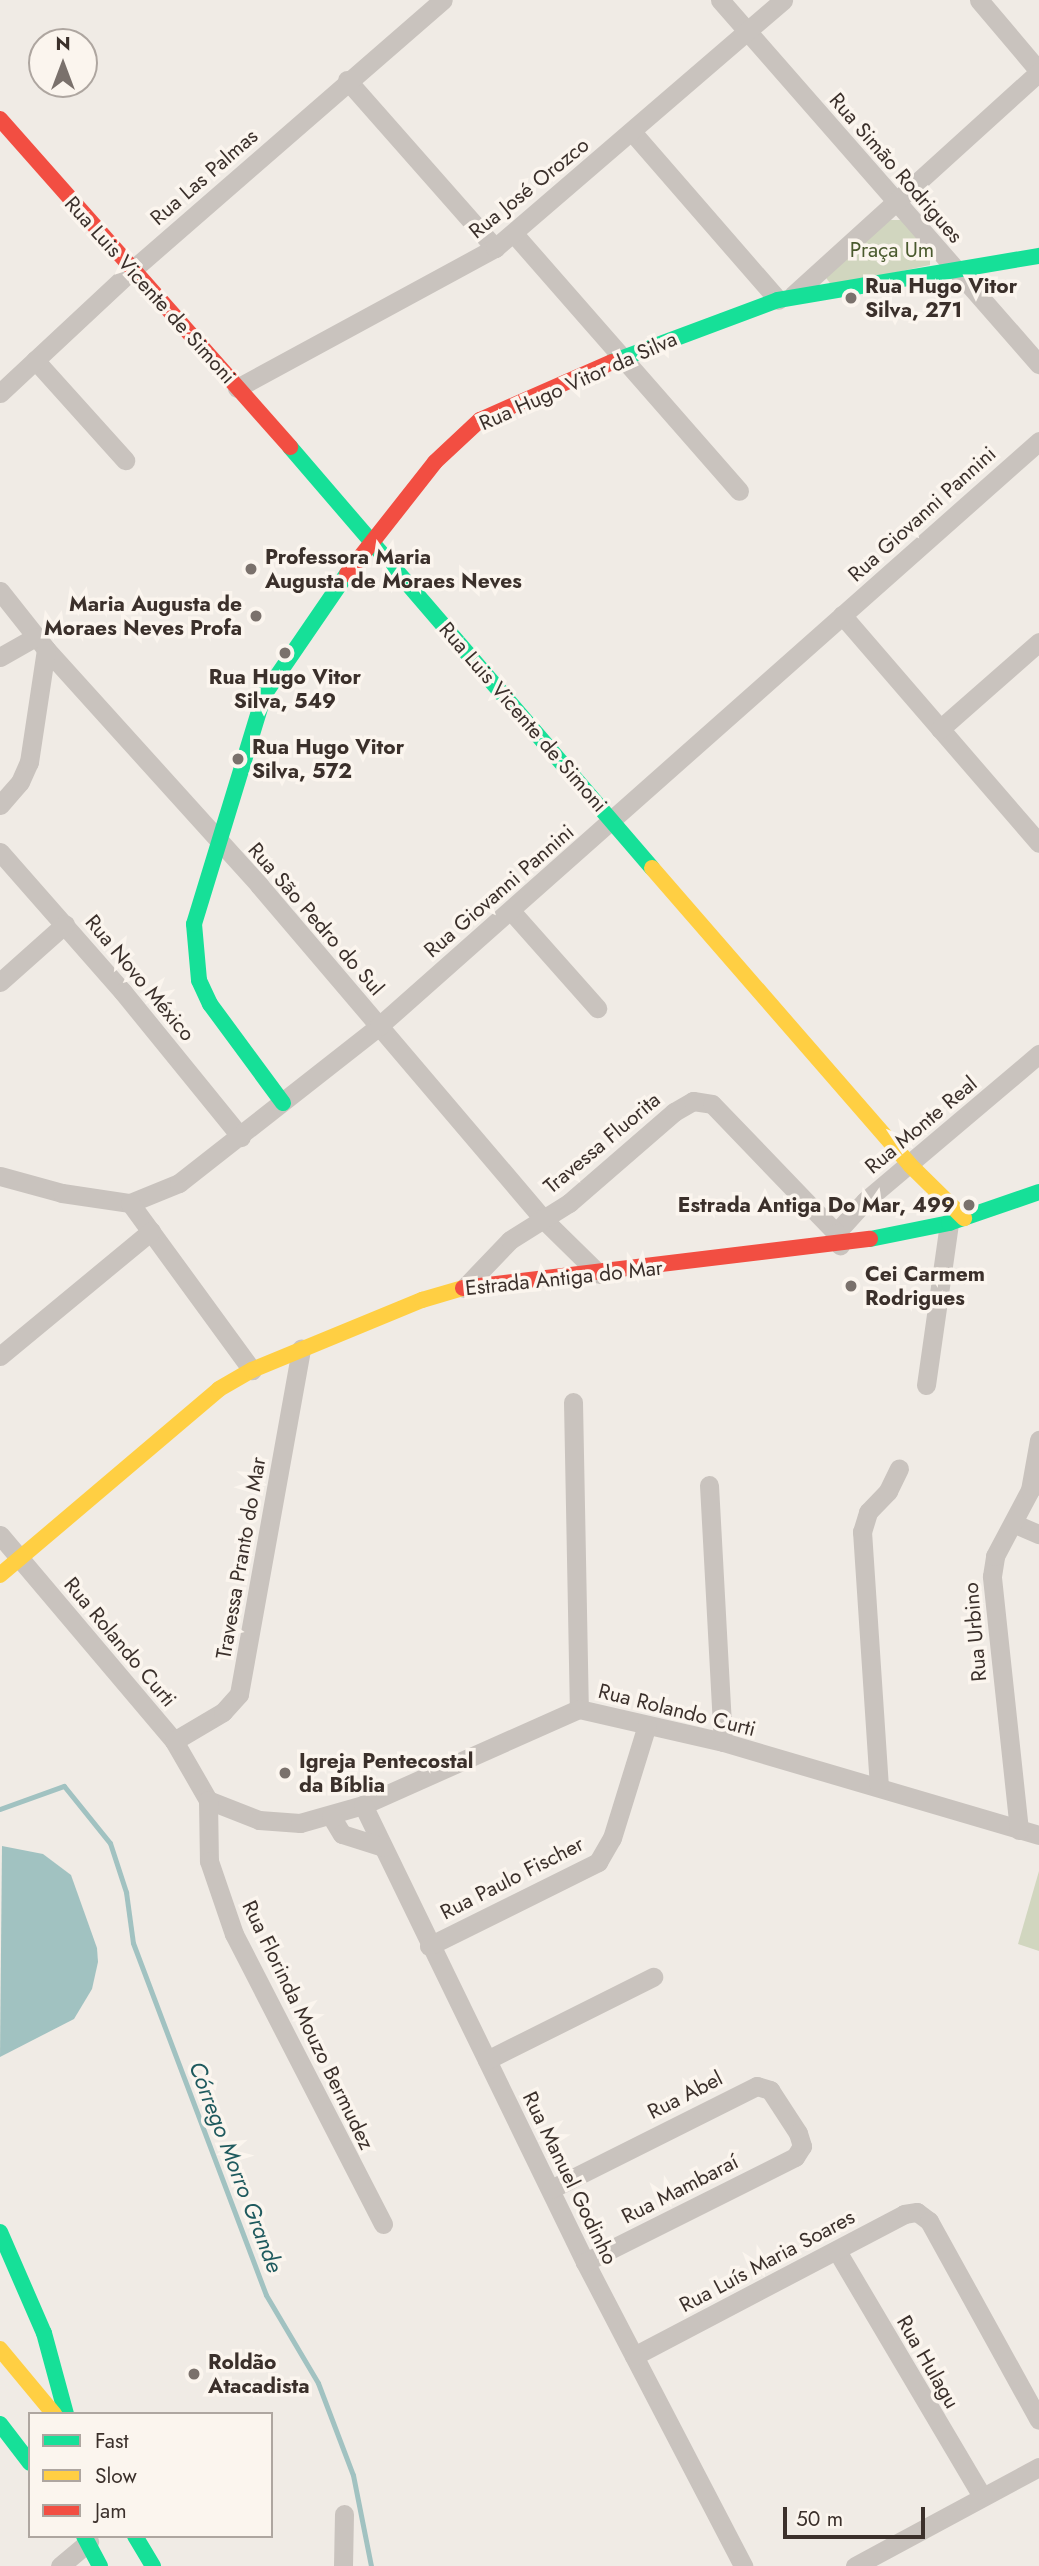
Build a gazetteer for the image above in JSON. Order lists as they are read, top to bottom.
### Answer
{
  "streets": {
    "street": [
      "Rua Simão Rodrigues",
      "Rua Las Palmas",
      "Rua José Orozco",
      "Rua Luis Vicente de Simoni",
      "Rua Hugo Vitor da Silva",
      "Rua Giovanni Pannini",
      "Rua São Pedro do Sul",
      "Rua Novo México",
      "Rua Monte Real",
      "Travessa Fluorita",
      "Estrada Antiga do Mar",
      "Travessa Pranto do Mar",
      "Rua Urbino",
      "Rua Rolando Curti",
      "Rua Paulo Fischer",
      "Rua Florinda Mouzo Bermudez",
      "Rua Abel",
      "Rua Manuel Godinho",
      "Rua Mambaraí",
      "Rua Luís Maria Soares",
      "Rua Hulagu"
    ]
  },
  "crossings": [
    ["Rua Simão Rodrigues", "Rua José Orozco"],
    ["Rua Simão Rodrigues", "Rua Hugo Vitor da Silva"],
    ["Rua Las Palmas", "Rua Luis Vicente de Simoni"],
    ["Rua José Orozco", "Rua Luis Vicente de Simoni"],
    ["Rua Luis Vicente de Simoni", "Rua Hugo Vitor da Silva"],
    ["Rua Luis Vicente de Simoni", "Rua Giovanni Pannini"],
    ["Rua Luis Vicente de Simoni", "Rua Monte Real"],
    ["Rua Luis Vicente de Simoni", "Estrada Antiga do Mar"],
    ["Rua Hugo Vitor da Silva", "Rua Giovanni Pannini"],
    ["Rua Hugo Vitor da Silva", "Rua São Pedro do Sul"],
    ["Rua Giovanni Pannini", "Rua São Pedro do Sul"],
    ["Rua Giovanni Pannini", "Rua Novo México"],
    ["Rua São Pedro do Sul", "Travessa Fluorita"],
    ["Rua São Pedro do Sul", "Estrada Antiga do Mar"],
    ["Rua Monte Real", "Travessa Fluorita"],
    ["Rua Monte Real", "Estrada Antiga do Mar"],
    ["Travessa Fluorita", "Estrada Antiga do Mar"],
    ["Estrada Antiga do Mar", "Travessa Pranto do Mar"],
    ["Estrada Antiga do Mar", "Rua Rolando Curti"],
    ["Travessa Pranto do Mar", "Rua Rolando Curti"],
    ["Rua Urbino", "Rua Rolando Curti"],
    ["Rua Rolando Curti", "Rua Paulo Fischer"],
    ["Rua Rolando Curti", "Rua Florinda Mouzo Bermudez"],
    ["Rua Rolando Curti", "Rua Manuel Godinho"],
    ["Rua Paulo Fischer", "Rua Manuel Godinho"],
    ["Rua Abel", "Rua Manuel Godinho"],
    ["Rua Abel", "Rua Mambaraí"],
    ["Rua Manuel Godinho", "Rua Mambaraí"],
    ["Rua Manuel Godinho", "Rua Luís Maria Soares"],
    ["Rua Luís Maria Soares", "Rua Hulagu"]
  ],
  "water": ["Córrego Morro Grande"],
  "parks": ["Praça Um"],
  "places": [
    "Rua Hugo Vitor Silva, 271",
    "Professora Maria Augusta de Moraes Neves",
    "Maria Augusta de Moraes Neves Profa",
    "Rua Hugo Vitor Silva, 549",
    "Rua Hugo Vitor Silva, 572",
    "Estrada Antiga Do Mar, 499",
    "Cei Carmem Rodrigues",
    "Igreja Pentecostal da Bíblia",
    "Roldão Atacadista"
  ],
  "legend": ["Fast", "Slow", "Jam"],
  "scale_bar": "50 m",
  "north": "top"
}
